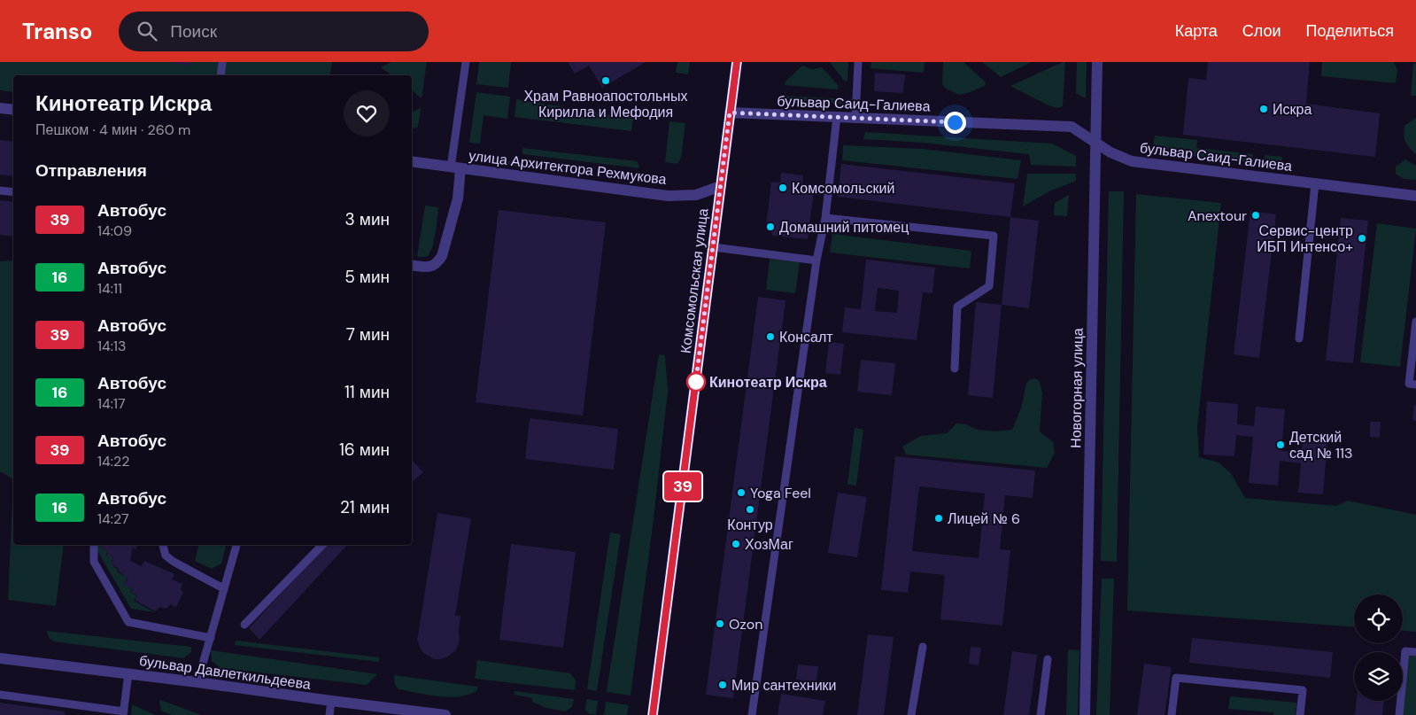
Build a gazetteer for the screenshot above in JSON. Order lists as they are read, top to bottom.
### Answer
{
  "streets": {
    "main road": ["Комсомольская улица"],
    "street": [
      "бульвар Саид-Галиева",
      "улица Архитектора Рехмукова",
      "Новогорная улица",
      "бульвар Давлеткильдеева"
    ]
  },
  "crossings": [
    ["бульвар Саид-Галиева", "Комсомольская улица"],
    ["бульвар Саид-Галиева", "Новогорная улица"],
    ["улица Архитектора Рехмукова", "Комсомольская улица"]
  ],
  "places": [
    "Храм Равноапостольных Кирилла и Мефодия",
    "Искра",
    "Комсомольский",
    "Anextour",
    "Домашний питомец",
    "Сервис-центр ИБП Интенсо+",
    "Консалт",
    "Кинотеатр Искра",
    "Детский сад № 113",
    "Yoga Feel",
    "Контур",
    "Лицей № 6",
    "ХозМаг",
    "Ozon",
    "Мир сантехники"
  ],
  "lines": ["bus line 39"],
  "page": {
    "header": "Transo",
    "search": "Поиск",
    "nav": ["Карта", "Слои", "Поделиться"],
    "on_map": "39",
    "heading": [
      ["Кинотеатр Искра", "Пешком · 4 мин · 260 m"],
      "Отправления"
    ],
    "list": [
      {
        "mark": "39",
        "name": "Автобус",
        "note": "14:09",
        "value": "3 мин"
      },
      {
        "mark": "16",
        "name": "Автобус",
        "note": "14:11",
        "value": "5 мин"
      },
      {
        "mark": "39",
        "name": "Автобус",
        "note": "14:13",
        "value": "7 мин"
      },
      {
        "mark": "16",
        "name": "Автобус",
        "note": "14:17",
        "value": "11 мин"
      },
      {
        "mark": "39",
        "name": "Автобус",
        "note": "14:22",
        "value": "16 мин"
      },
      {
        "mark": "16",
        "name": "Автобус",
        "note": "14:27",
        "value": "21 мин"
      }
    ]
  }
}
